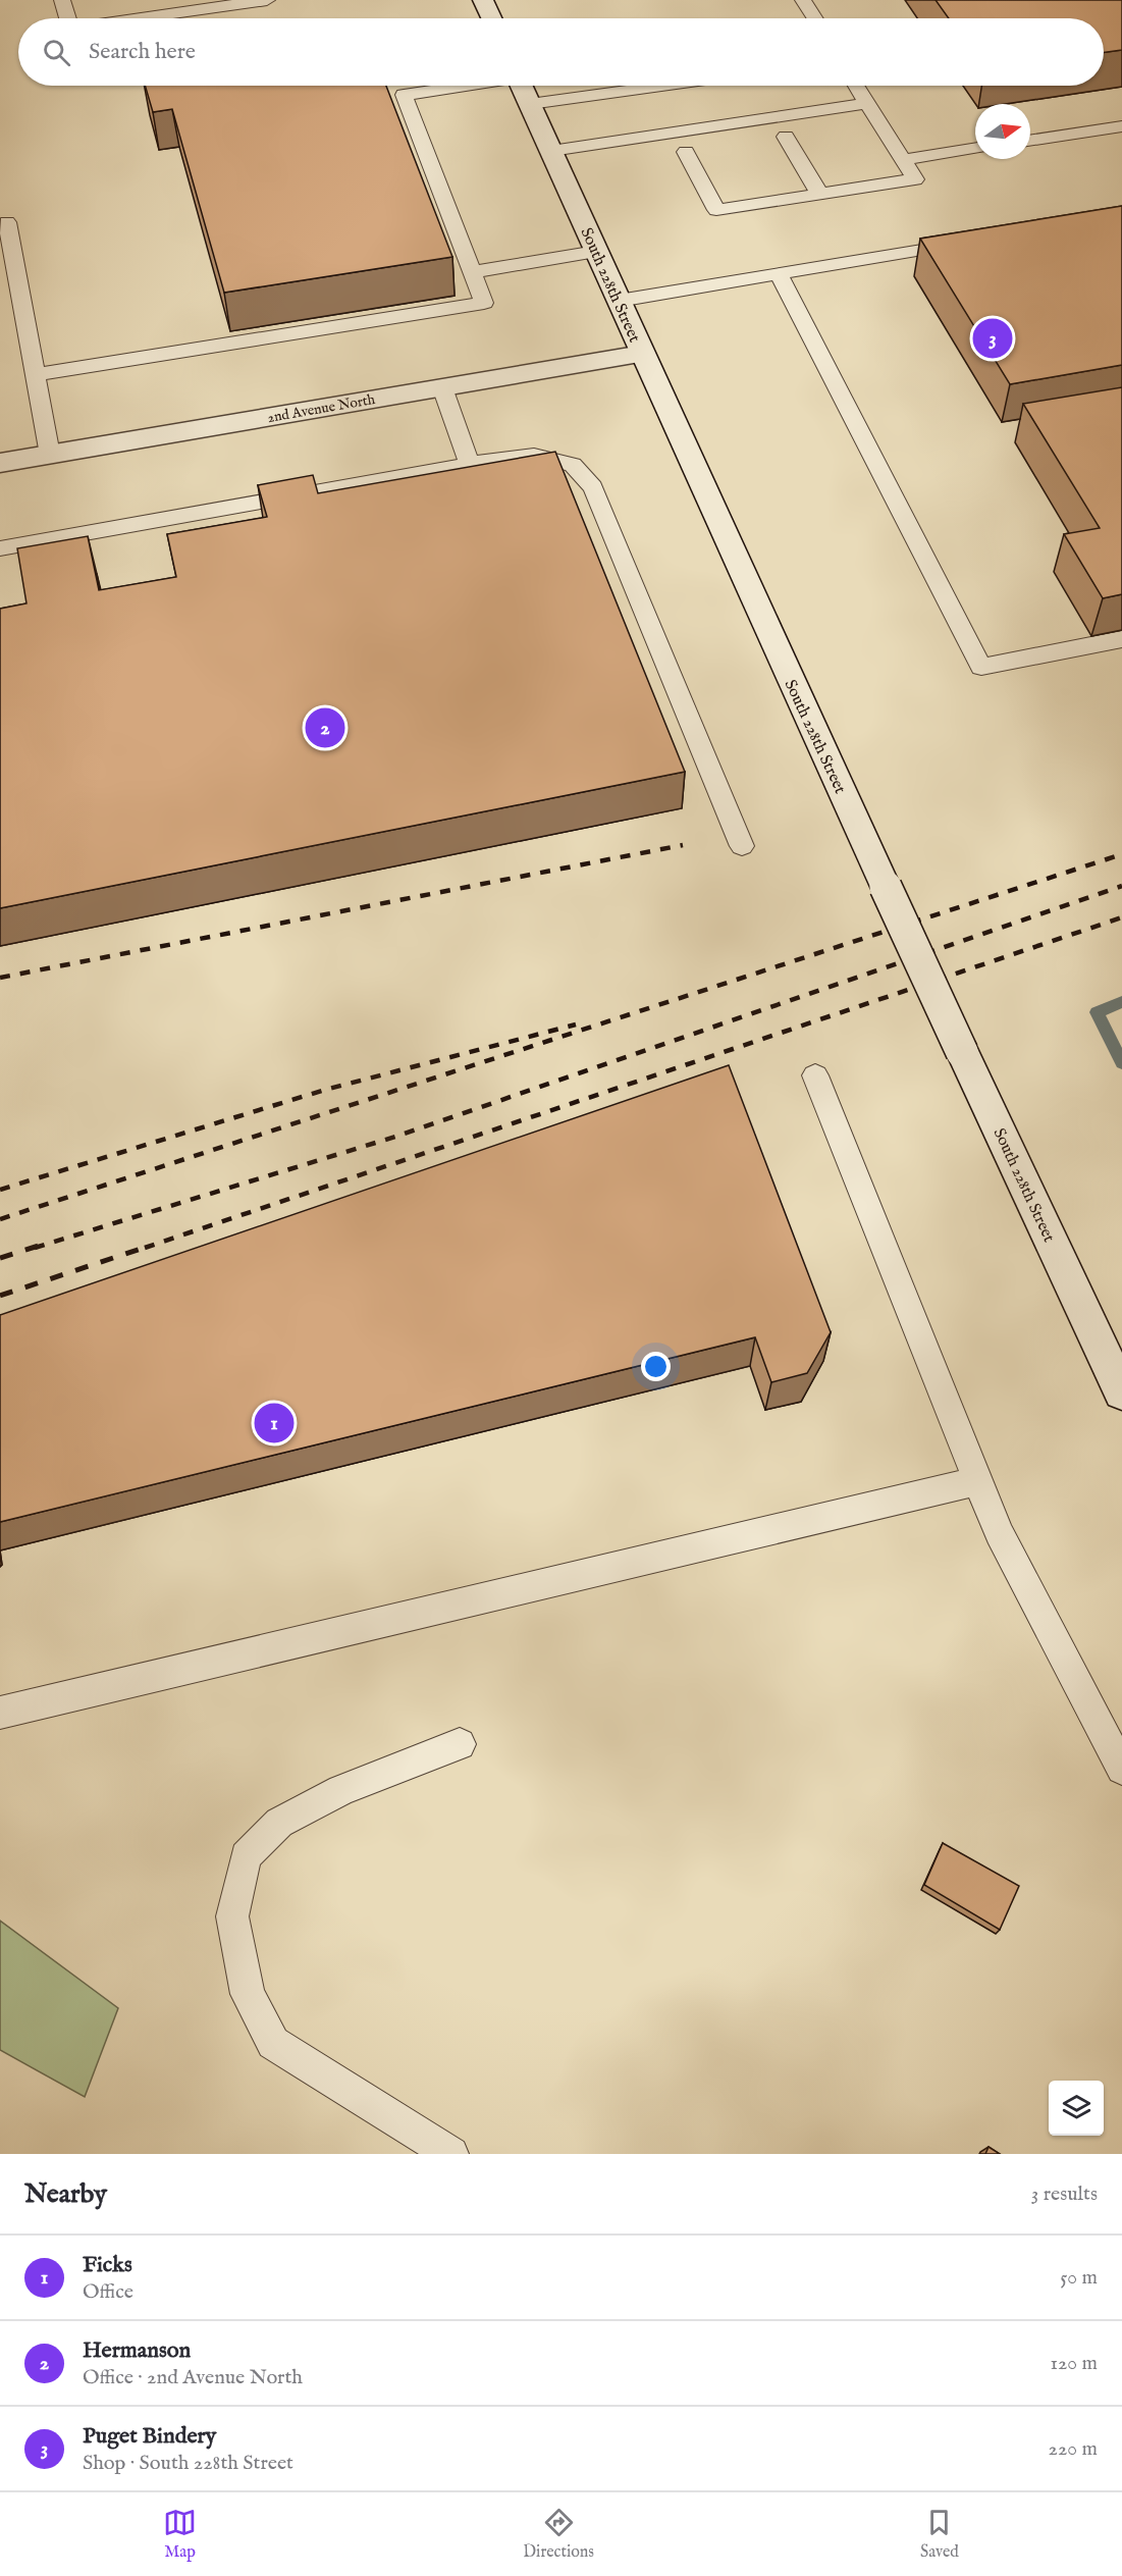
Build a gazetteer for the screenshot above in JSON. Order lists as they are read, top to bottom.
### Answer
{
  "streets": {
    "main road": ["South 228th Street", "2nd Avenue North"]
  },
  "crossings": [
    ["South 228th Street", "2nd Avenue North"]
  ],
  "north": "right",
  "page": {
    "search": "Search here",
    "pins": ["3", "2", "1"],
    "heading": ["Nearby", "3 results"],
    "list": [
      {
        "mark": "1",
        "name": "Ficks",
        "note": "Office",
        "value": "50 m"
      },
      {
        "mark": "2",
        "name": "Hermanson",
        "note": "Office · 2nd Avenue North",
        "value": "120 m"
      },
      {
        "mark": "3",
        "name": "Puget Bindery",
        "note": "Shop · South 228th Street",
        "value": "220 m"
      }
    ],
    "nav": ["Map", "Directions", "Saved"]
  }
}
